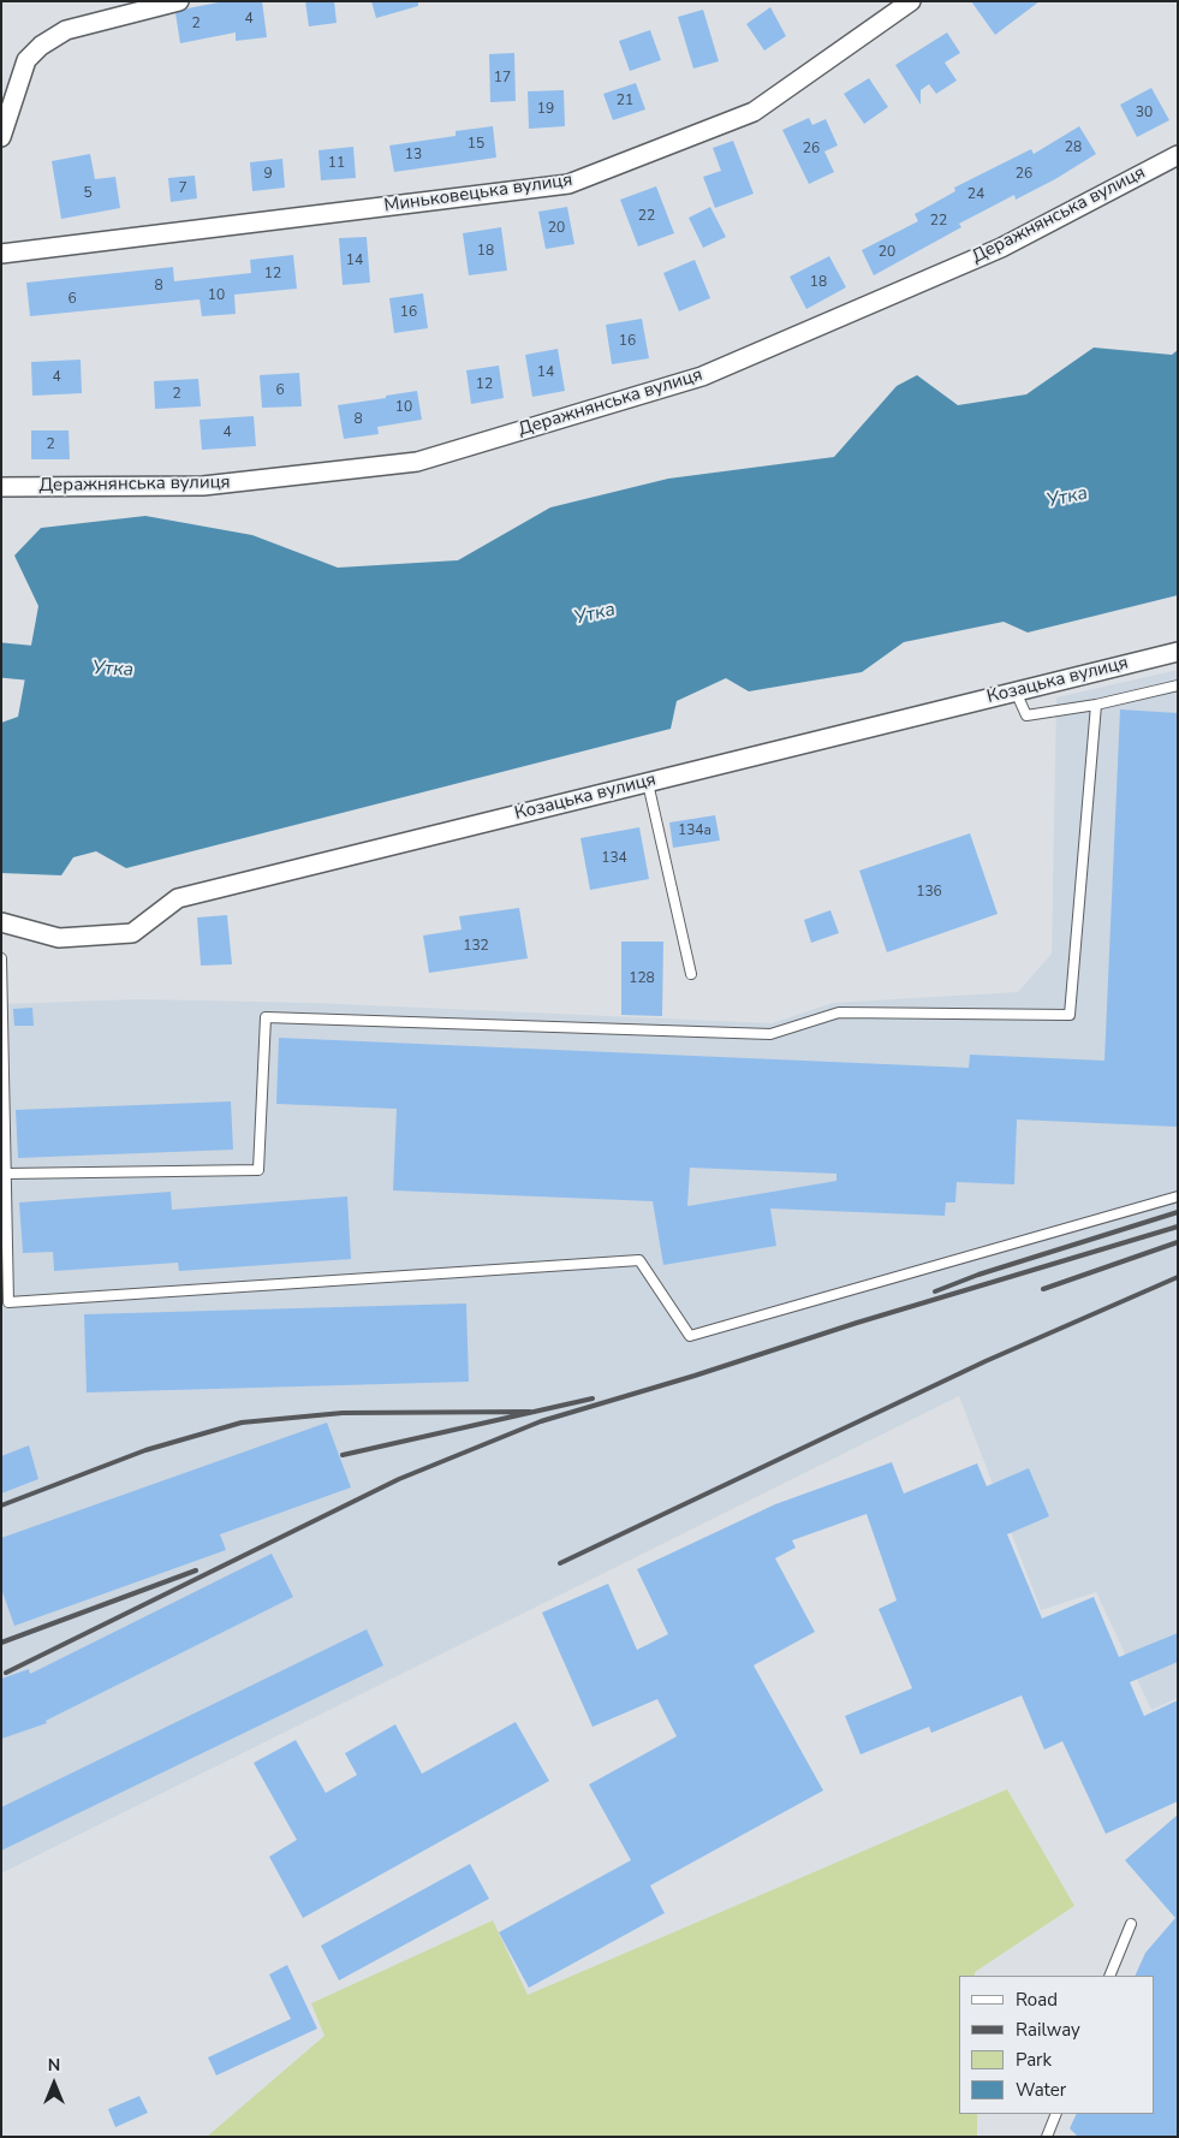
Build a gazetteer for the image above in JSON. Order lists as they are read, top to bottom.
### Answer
{
  "streets": {
    "street": ["Миньковецька вулиця", "Деражнянська вулиця", "Козацька вулиця"]
  },
  "water": ["Утка"],
  "house_numbers": [
    "4",
    "2",
    "17",
    "21",
    "19",
    "30",
    "15",
    "28",
    "26",
    "13",
    "11",
    "9",
    "26",
    "7",
    "5",
    "24",
    "22",
    "22",
    "20",
    "18",
    "20",
    "14",
    "12",
    "18",
    "8",
    "10",
    "6",
    "16",
    "16",
    "14",
    "4",
    "12",
    "6",
    "2",
    "10",
    "8",
    "4",
    "2",
    "134а",
    "134",
    "136",
    "132",
    "128"
  ],
  "legend": [
    "Road",
    "Railway",
    "Park",
    "Water"
  ],
  "north": "top"
}
